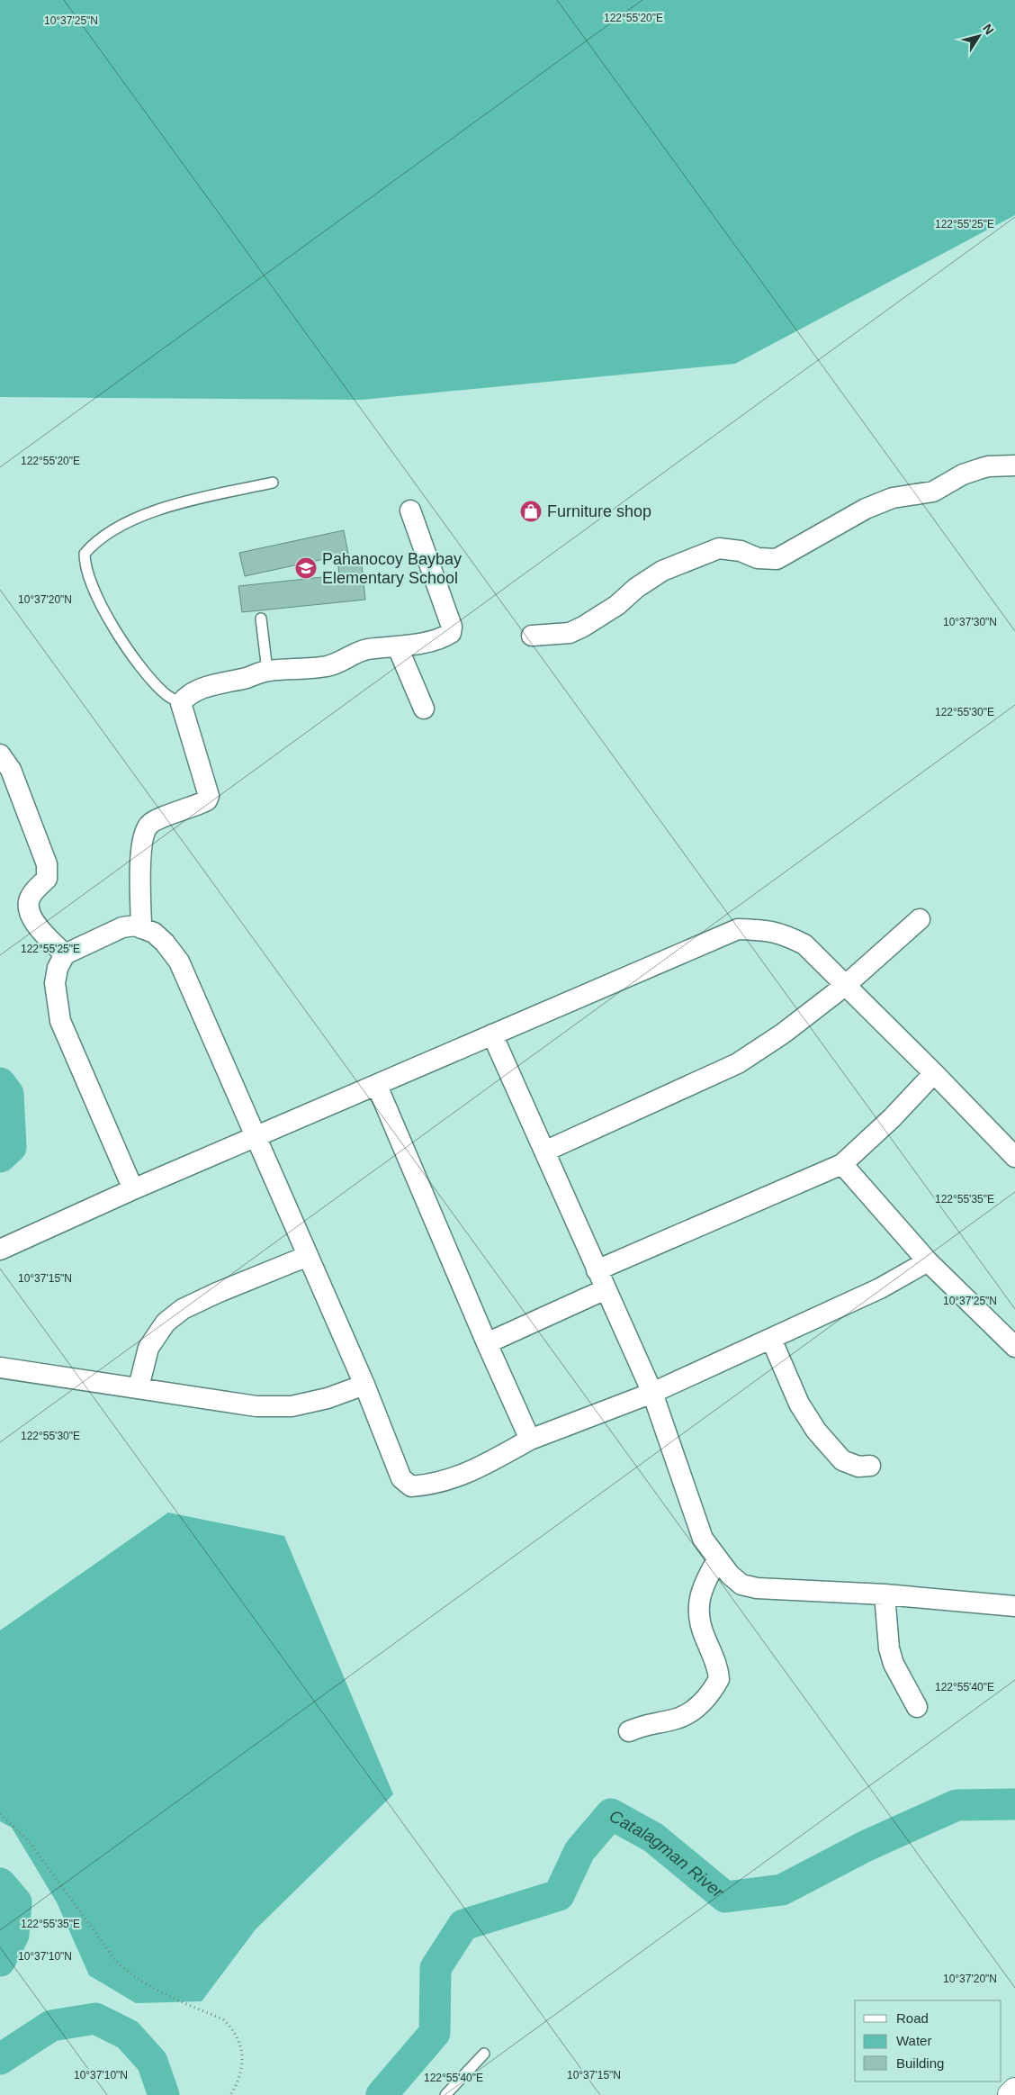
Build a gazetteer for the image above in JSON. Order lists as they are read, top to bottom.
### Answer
{
  "water": ["Catalagman River"],
  "places": {
    "shop": ["Furniture shop"],
    "school or university": ["Pahanocoy Baybay Elementary School"]
  },
  "legend": ["Road", "Water", "Building"],
  "north": "top right",
  "coordinates": [
    "122°55'20\"E",
    "10°37'25\"N",
    "122°55'25\"E",
    "10°37'20\"N",
    "10°37'30\"N",
    "122°55'30\"E",
    "122°55'35\"E",
    "10°37'15\"N",
    "122°55'40\"E",
    "10°37'10\"N"
  ]
}
